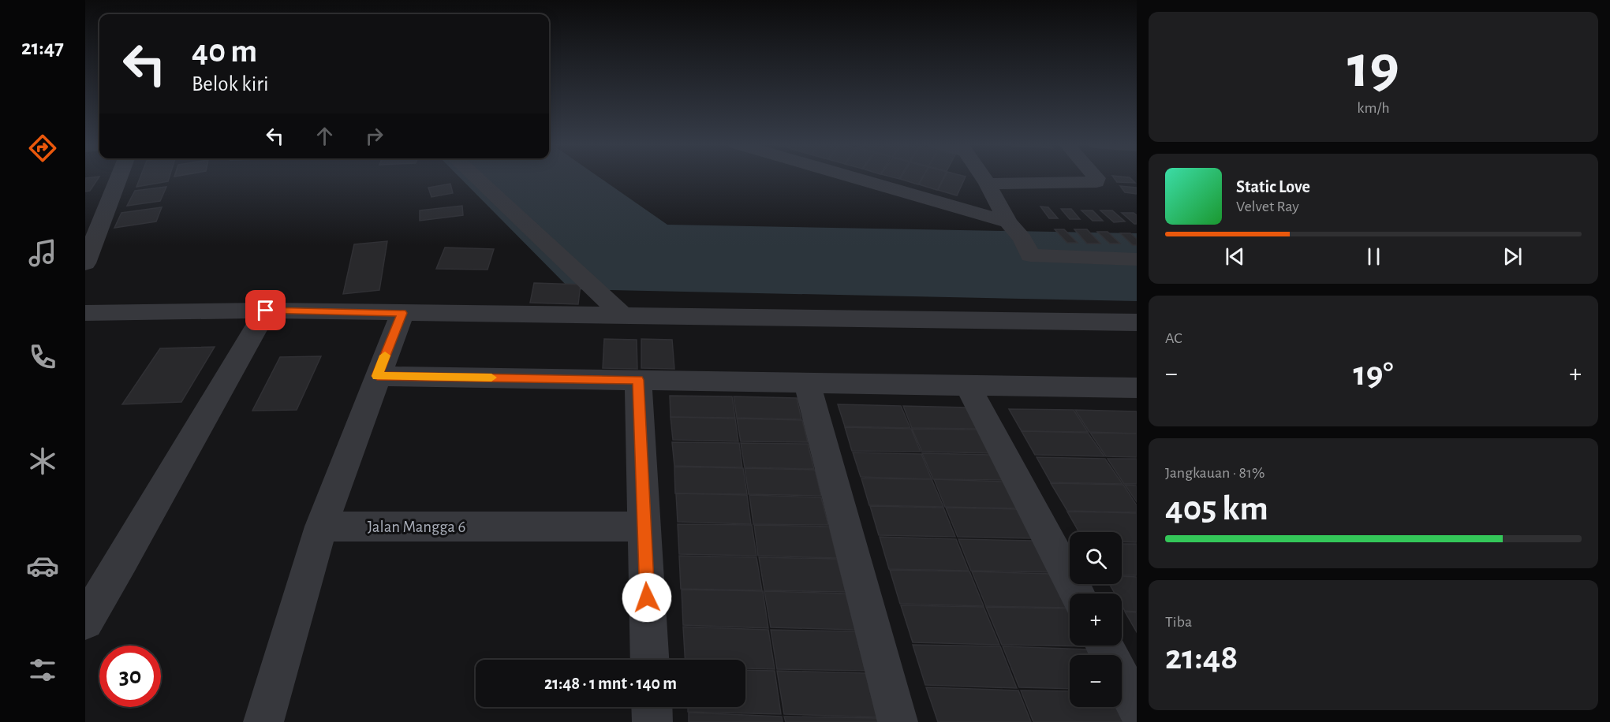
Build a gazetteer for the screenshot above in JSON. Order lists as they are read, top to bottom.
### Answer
{
  "streets": {
    "street": ["Jalan Mangga 6"]
  },
  "page": {
    "tabs": "21:47",
    "tile": [
      ["19", "km/h"],
      "AC",
      ["Jangkauan · 81%", "405 km"],
      ["Tiba", "21:48"]
    ],
    "turn": ["40 m", "Belok kiri"],
    "song": ["Static Love", "Velvet Ray"],
    "heat": ["−", "19°", "+"],
    "map_buttons": ["+", "−"],
    "limit": "30",
    "trip": "21:48 · 1 mnt · 140 m"
  }
}
